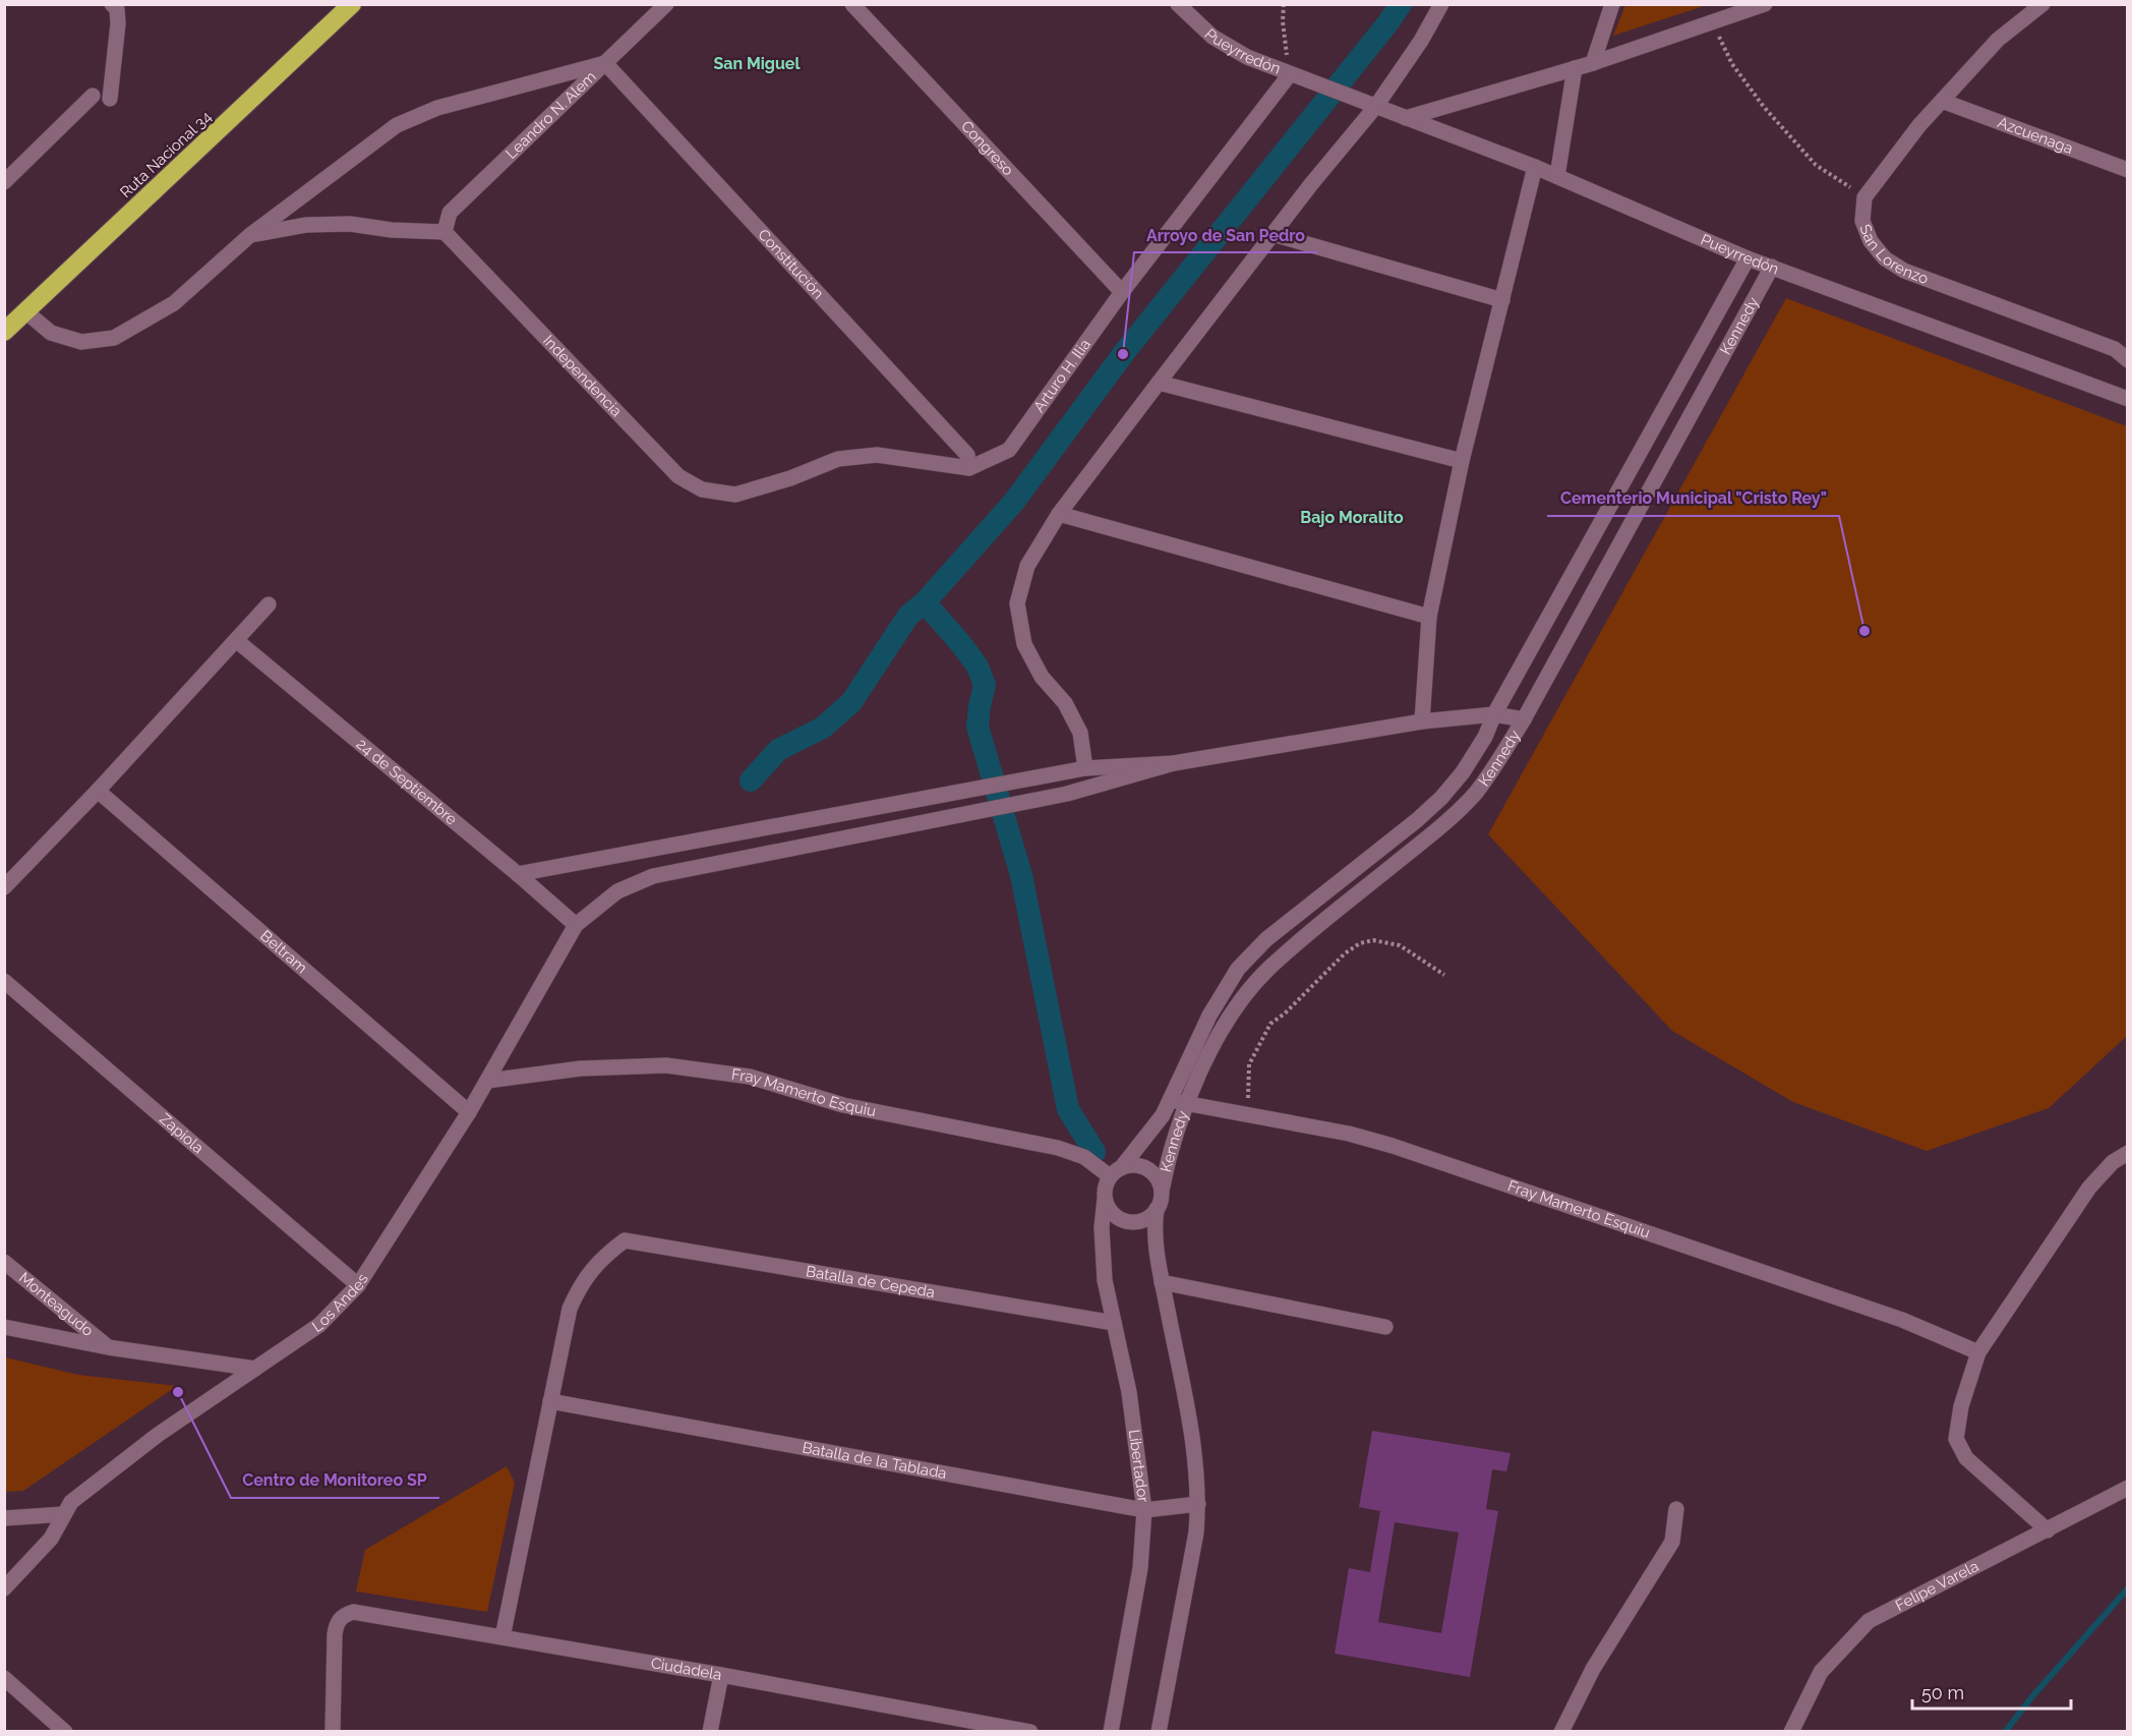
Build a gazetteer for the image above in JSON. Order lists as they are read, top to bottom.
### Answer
{
  "streets": {
    "highway": ["Ruta Nacional 34"],
    "street": [
      "Pueyrredón",
      "Leandro N. Alem",
      "Azcuenaga",
      "Congreso",
      "San Lorenzo",
      "Constitución",
      "Kennedy",
      "Independencia",
      "Arturo H. Ilia",
      "24 de Septiembre",
      "Beltram",
      "Fray Mamerto Esquiu",
      "Zapiola",
      "Batalla de Cepeda",
      "Los Andes",
      "Monteagudo",
      "Batalla de la Tablada",
      "Libertador",
      "Felipe Varela",
      "Ciudadela"
    ]
  },
  "crossings": [
    ["Pueyrredón", "Kennedy"],
    ["Pueyrredón", "Arturo H. Ilia"],
    ["Leandro N. Alem", "Constitución"],
    ["Leandro N. Alem", "Independencia"],
    ["Azcuenaga", "San Lorenzo"],
    ["Congreso", "Arturo H. Ilia"],
    ["Constitución", "Independencia"],
    ["Constitución", "Arturo H. Ilia"],
    ["Kennedy", "Fray Mamerto Esquiu"],
    ["Kennedy", "Libertador"],
    ["Independencia", "Arturo H. Ilia"],
    ["24 de Septiembre", "Los Andes"],
    ["Beltram", "Los Andes"],
    ["Fray Mamerto Esquiu", "Los Andes"],
    ["Fray Mamerto Esquiu", "Libertador"],
    ["Zapiola", "Los Andes"],
    ["Batalla de Cepeda", "Batalla de la Tablada"],
    ["Batalla de Cepeda", "Libertador"],
    ["Batalla de la Tablada", "Libertador"]
  ],
  "districts": ["San Miguel", "Bajo Moralito"],
  "places": ["Arroyo de San Pedro", "Cementerio Municipal \"Cristo Rey\"", "Centro de Monitoreo SP"],
  "scale_bar": "50 m"
}
